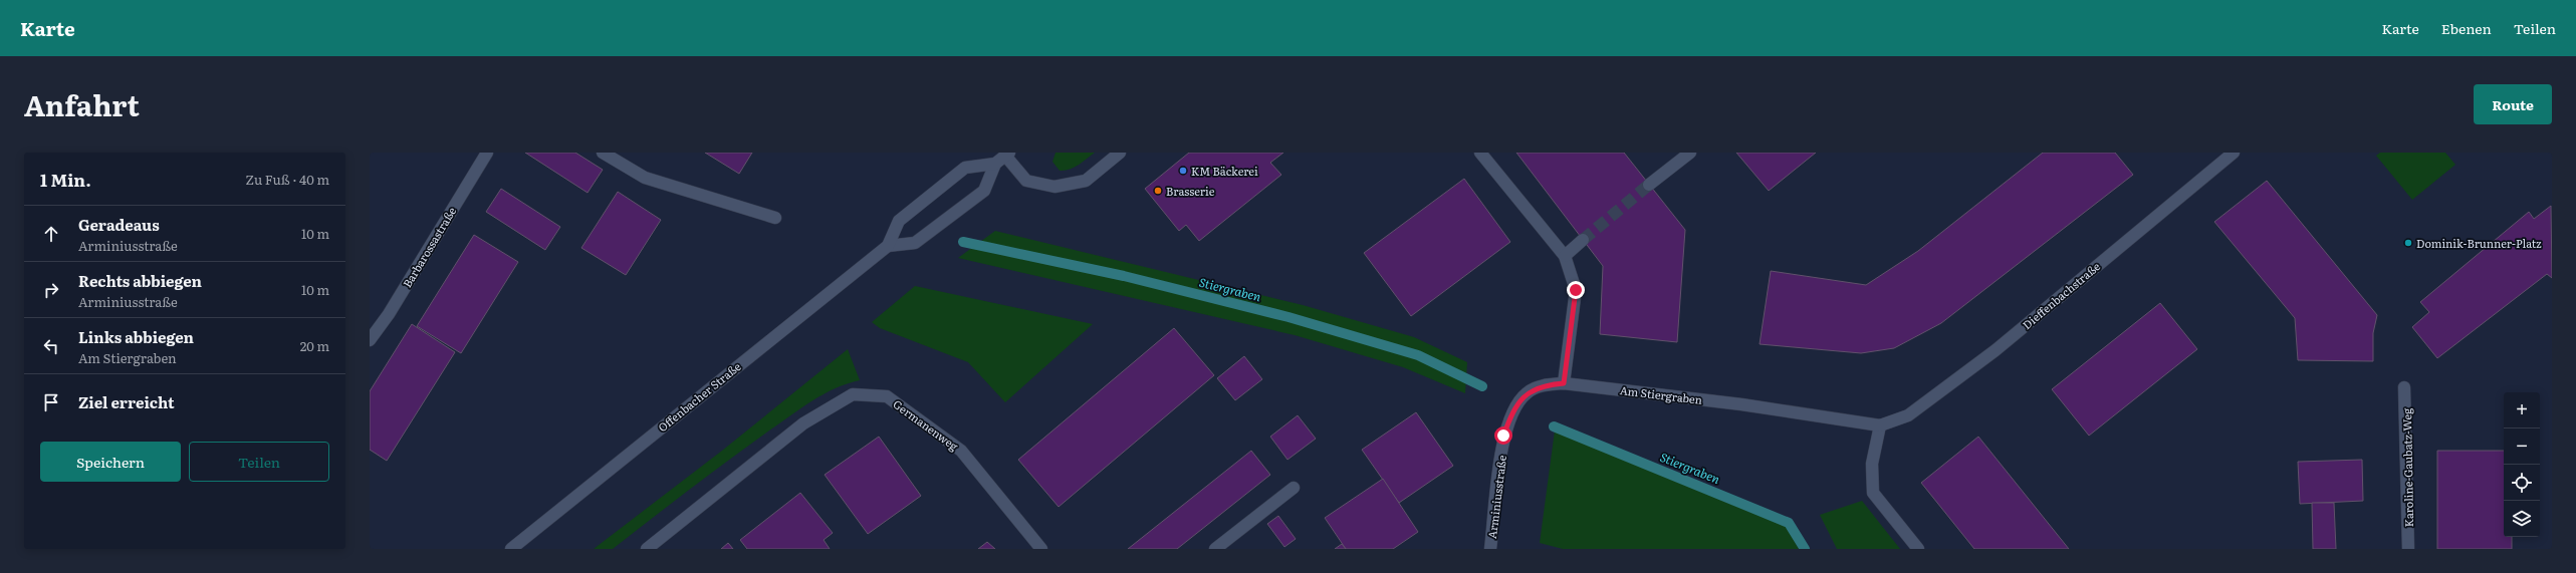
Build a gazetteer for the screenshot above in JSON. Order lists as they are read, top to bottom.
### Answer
{
  "streets": {
    "street": [
      "Barbarossastraße",
      "Dieffenbachstraße",
      "Am Stiergraben",
      "Offenbacher Straße",
      "Germanenweg",
      "Karoline-Gaubatz-Weg",
      "Arminiusstraße"
    ]
  },
  "crossings": [
    ["Dieffenbachstraße", "Am Stiergraben"],
    ["Am Stiergraben", "Arminiusstraße"]
  ],
  "water": ["Stiergraben"],
  "places": ["KM Bäckerei", "Brasserie", "Dominik-Brunner-Platz"],
  "page": {
    "header": "Karte",
    "nav": ["Karte", "Ebenen", "Teilen"],
    "title": "Anfahrt",
    "buttons": [
      "Route",
      ["Speichern", "Teilen"]
    ],
    "heading": ["1 Min.", "Zu Fuß · 40 m"],
    "list": [
      ["Geradeaus", "Arminiusstraße", "10 m"],
      ["Rechts abbiegen", "Arminiusstraße", "10 m"],
      ["Links abbiegen", "Am Stiergraben", "20 m"],
      "Ziel erreicht"
    ],
    "map_buttons": ["+", "−"]
  }
}
